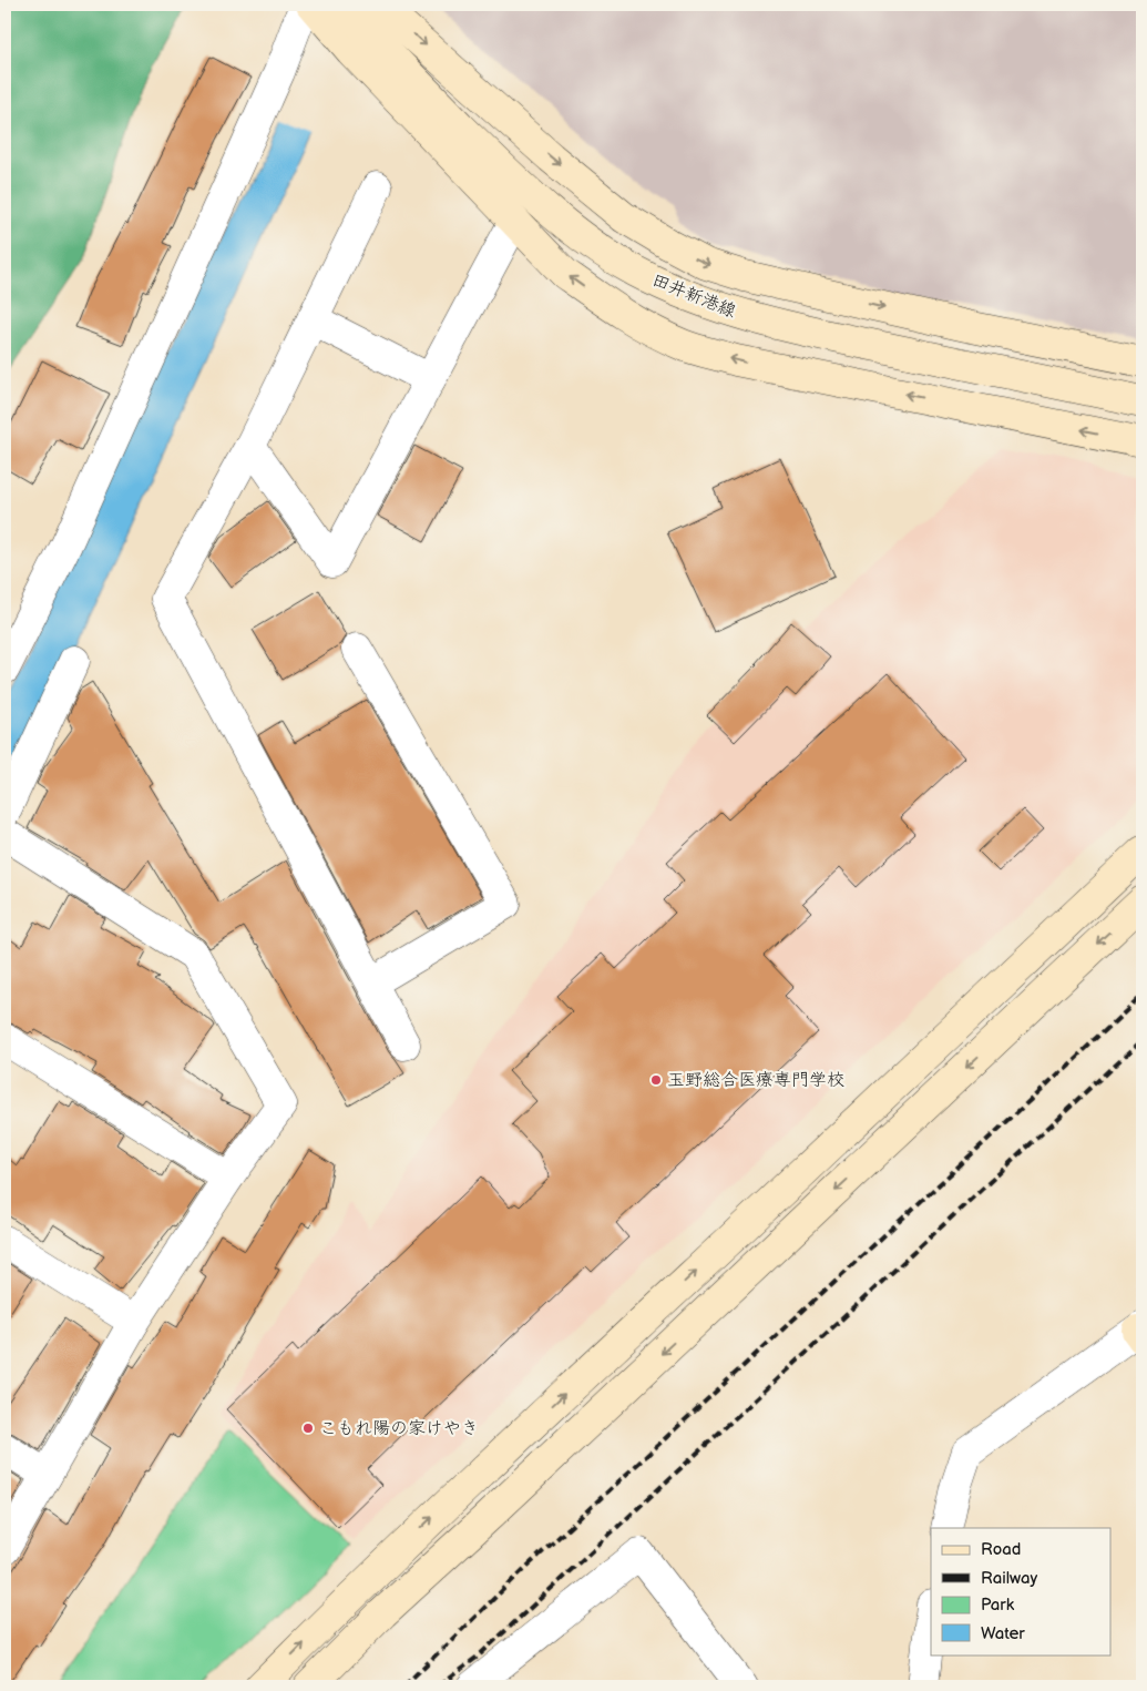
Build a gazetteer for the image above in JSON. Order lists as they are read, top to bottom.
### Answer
{
  "streets": {
    "main road": ["田井新港線"]
  },
  "places": ["玉野総合医療専門学校", "こもれ陽の家けやき"],
  "legend": [
    "Road",
    "Railway",
    "Park",
    "Water"
  ]
}
